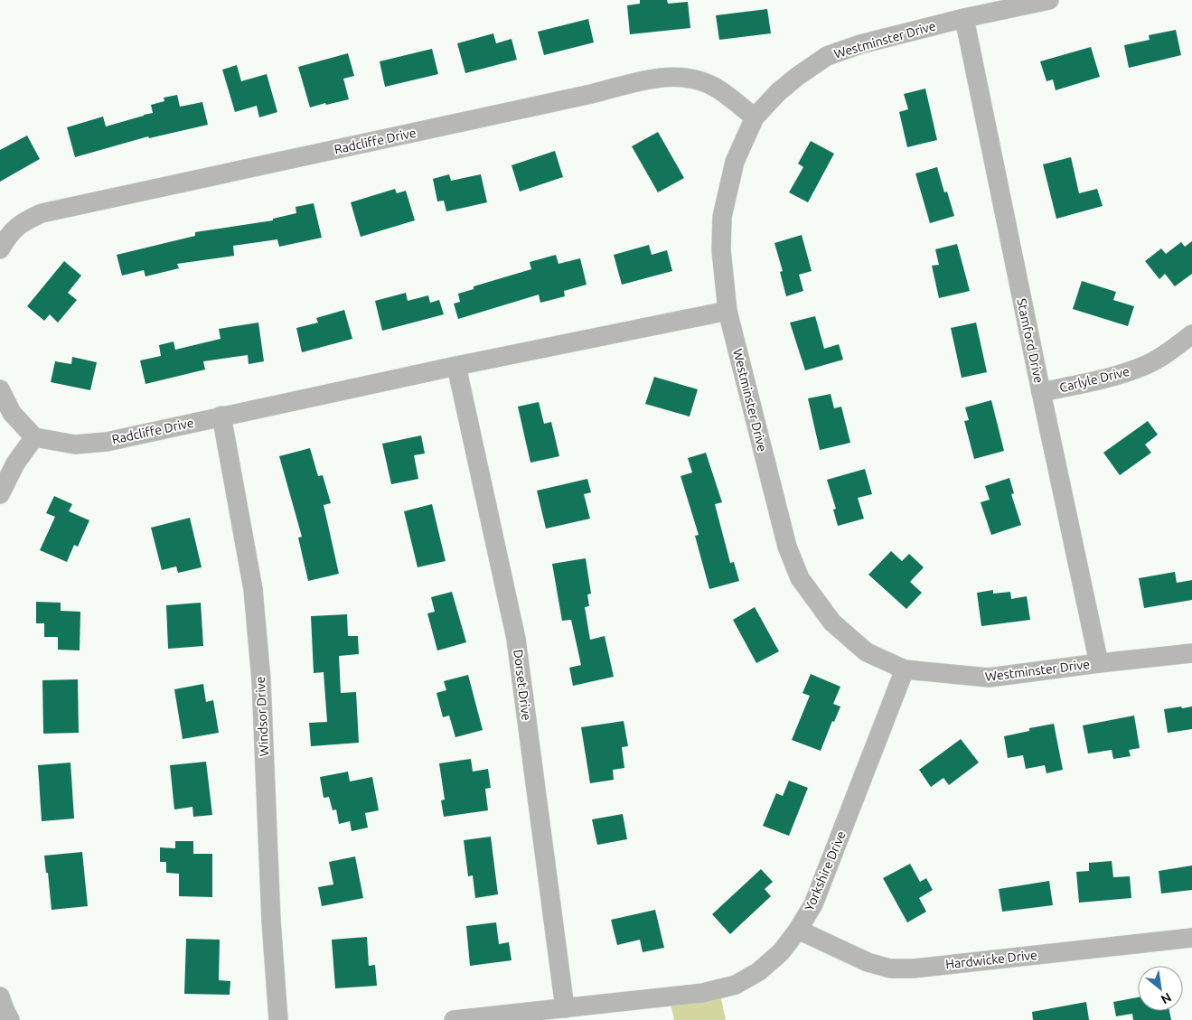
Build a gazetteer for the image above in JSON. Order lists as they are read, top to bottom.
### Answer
{
  "streets": {
    "street": [
      "Westminster Drive",
      "Radcliffe Drive",
      "Stamford Drive",
      "Carlyle Drive",
      "Dorset Drive",
      "Windsor Drive",
      "Yorkshire Drive",
      "Hardwicke Drive"
    ]
  },
  "crossings": [
    ["Westminster Drive", "Radcliffe Drive"],
    ["Westminster Drive", "Stamford Drive"],
    ["Westminster Drive", "Yorkshire Drive"],
    ["Radcliffe Drive", "Dorset Drive"],
    ["Radcliffe Drive", "Windsor Drive"],
    ["Stamford Drive", "Carlyle Drive"],
    ["Dorset Drive", "Yorkshire Drive"],
    ["Yorkshire Drive", "Hardwicke Drive"]
  ],
  "north": "bottom right"
}
